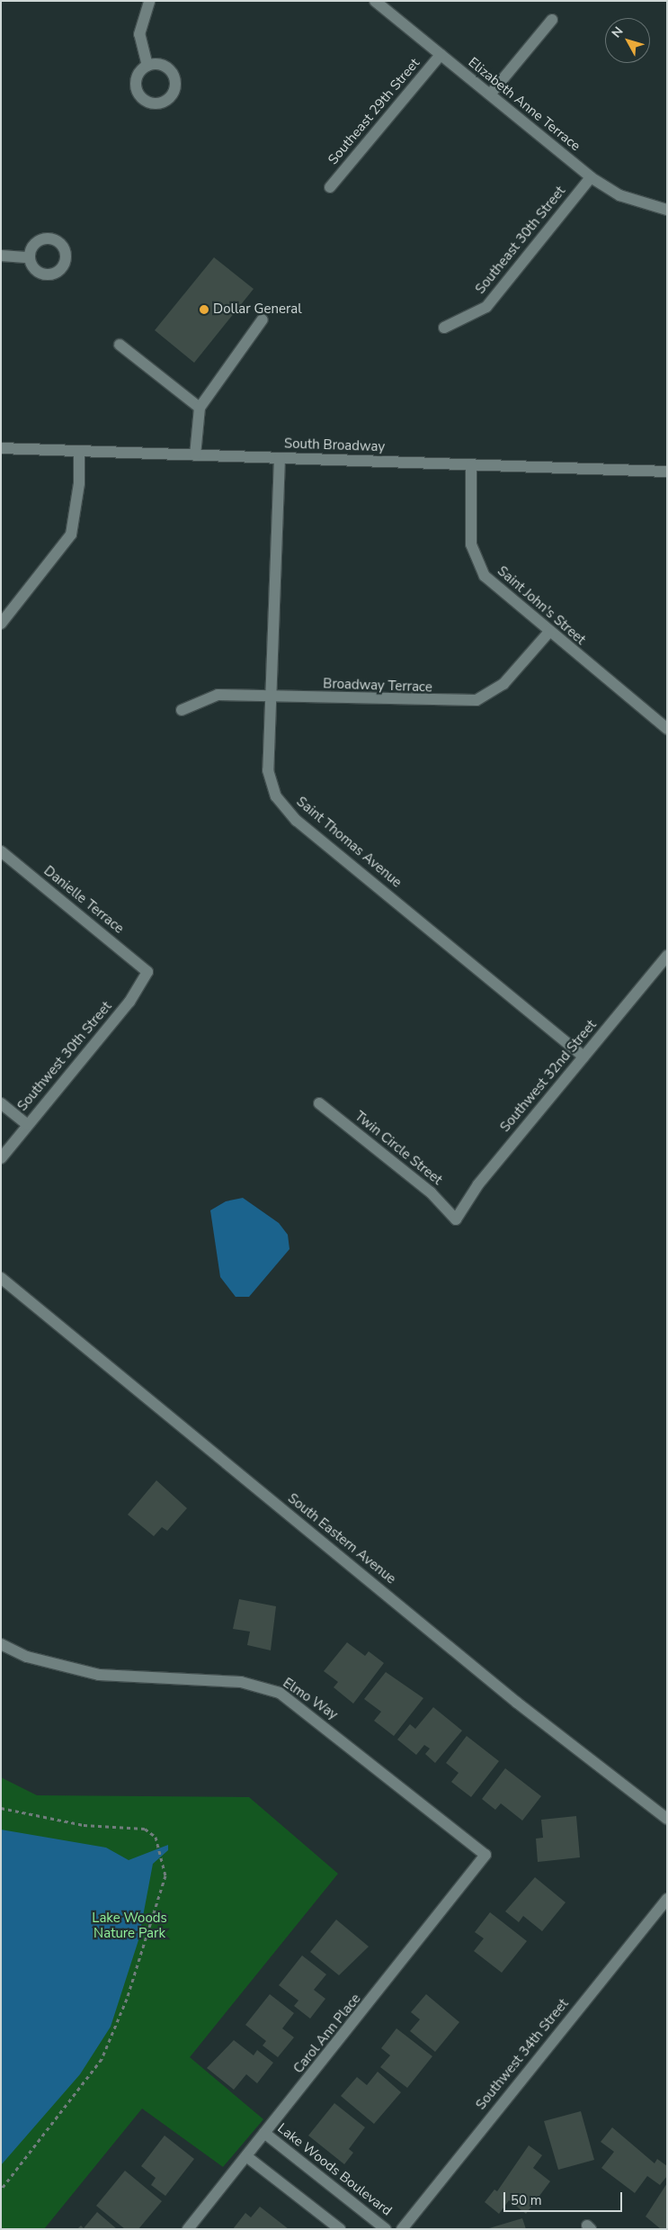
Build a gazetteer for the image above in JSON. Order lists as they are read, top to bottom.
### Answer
{
  "streets": {
    "street": [
      "Elizabeth Anne Terrace",
      "Southeast 29th Street",
      "Southeast 30th Street",
      "South Broadway",
      "Saint John's Street",
      "Broadway Terrace",
      "Saint Thomas Avenue",
      "Danielle Terrace",
      "Southwest 30th Street",
      "Southwest 32nd Street",
      "Twin Circle Street",
      "South Eastern Avenue",
      "Elmo Way",
      "Carol Ann Place",
      "Southwest 34th Street",
      "Lake Woods Boulevard"
    ]
  },
  "crossings": [
    ["Elizabeth Anne Terrace", "Southeast 29th Street"],
    ["Elizabeth Anne Terrace", "Southeast 30th Street"],
    ["South Broadway", "Saint John's Street"],
    ["South Broadway", "Saint Thomas Avenue"],
    ["Saint John's Street", "Broadway Terrace"],
    ["Broadway Terrace", "Saint Thomas Avenue"],
    ["Saint Thomas Avenue", "Southwest 32nd Street"],
    ["Danielle Terrace", "Southwest 30th Street"],
    ["Southwest 32nd Street", "Twin Circle Street"],
    ["Elmo Way", "Carol Ann Place"],
    ["Carol Ann Place", "Lake Woods Boulevard"]
  ],
  "parks": ["Lake Woods Nature Park"],
  "places": ["Dollar General"],
  "scale_bar": "50 m",
  "north": "top left"
}
